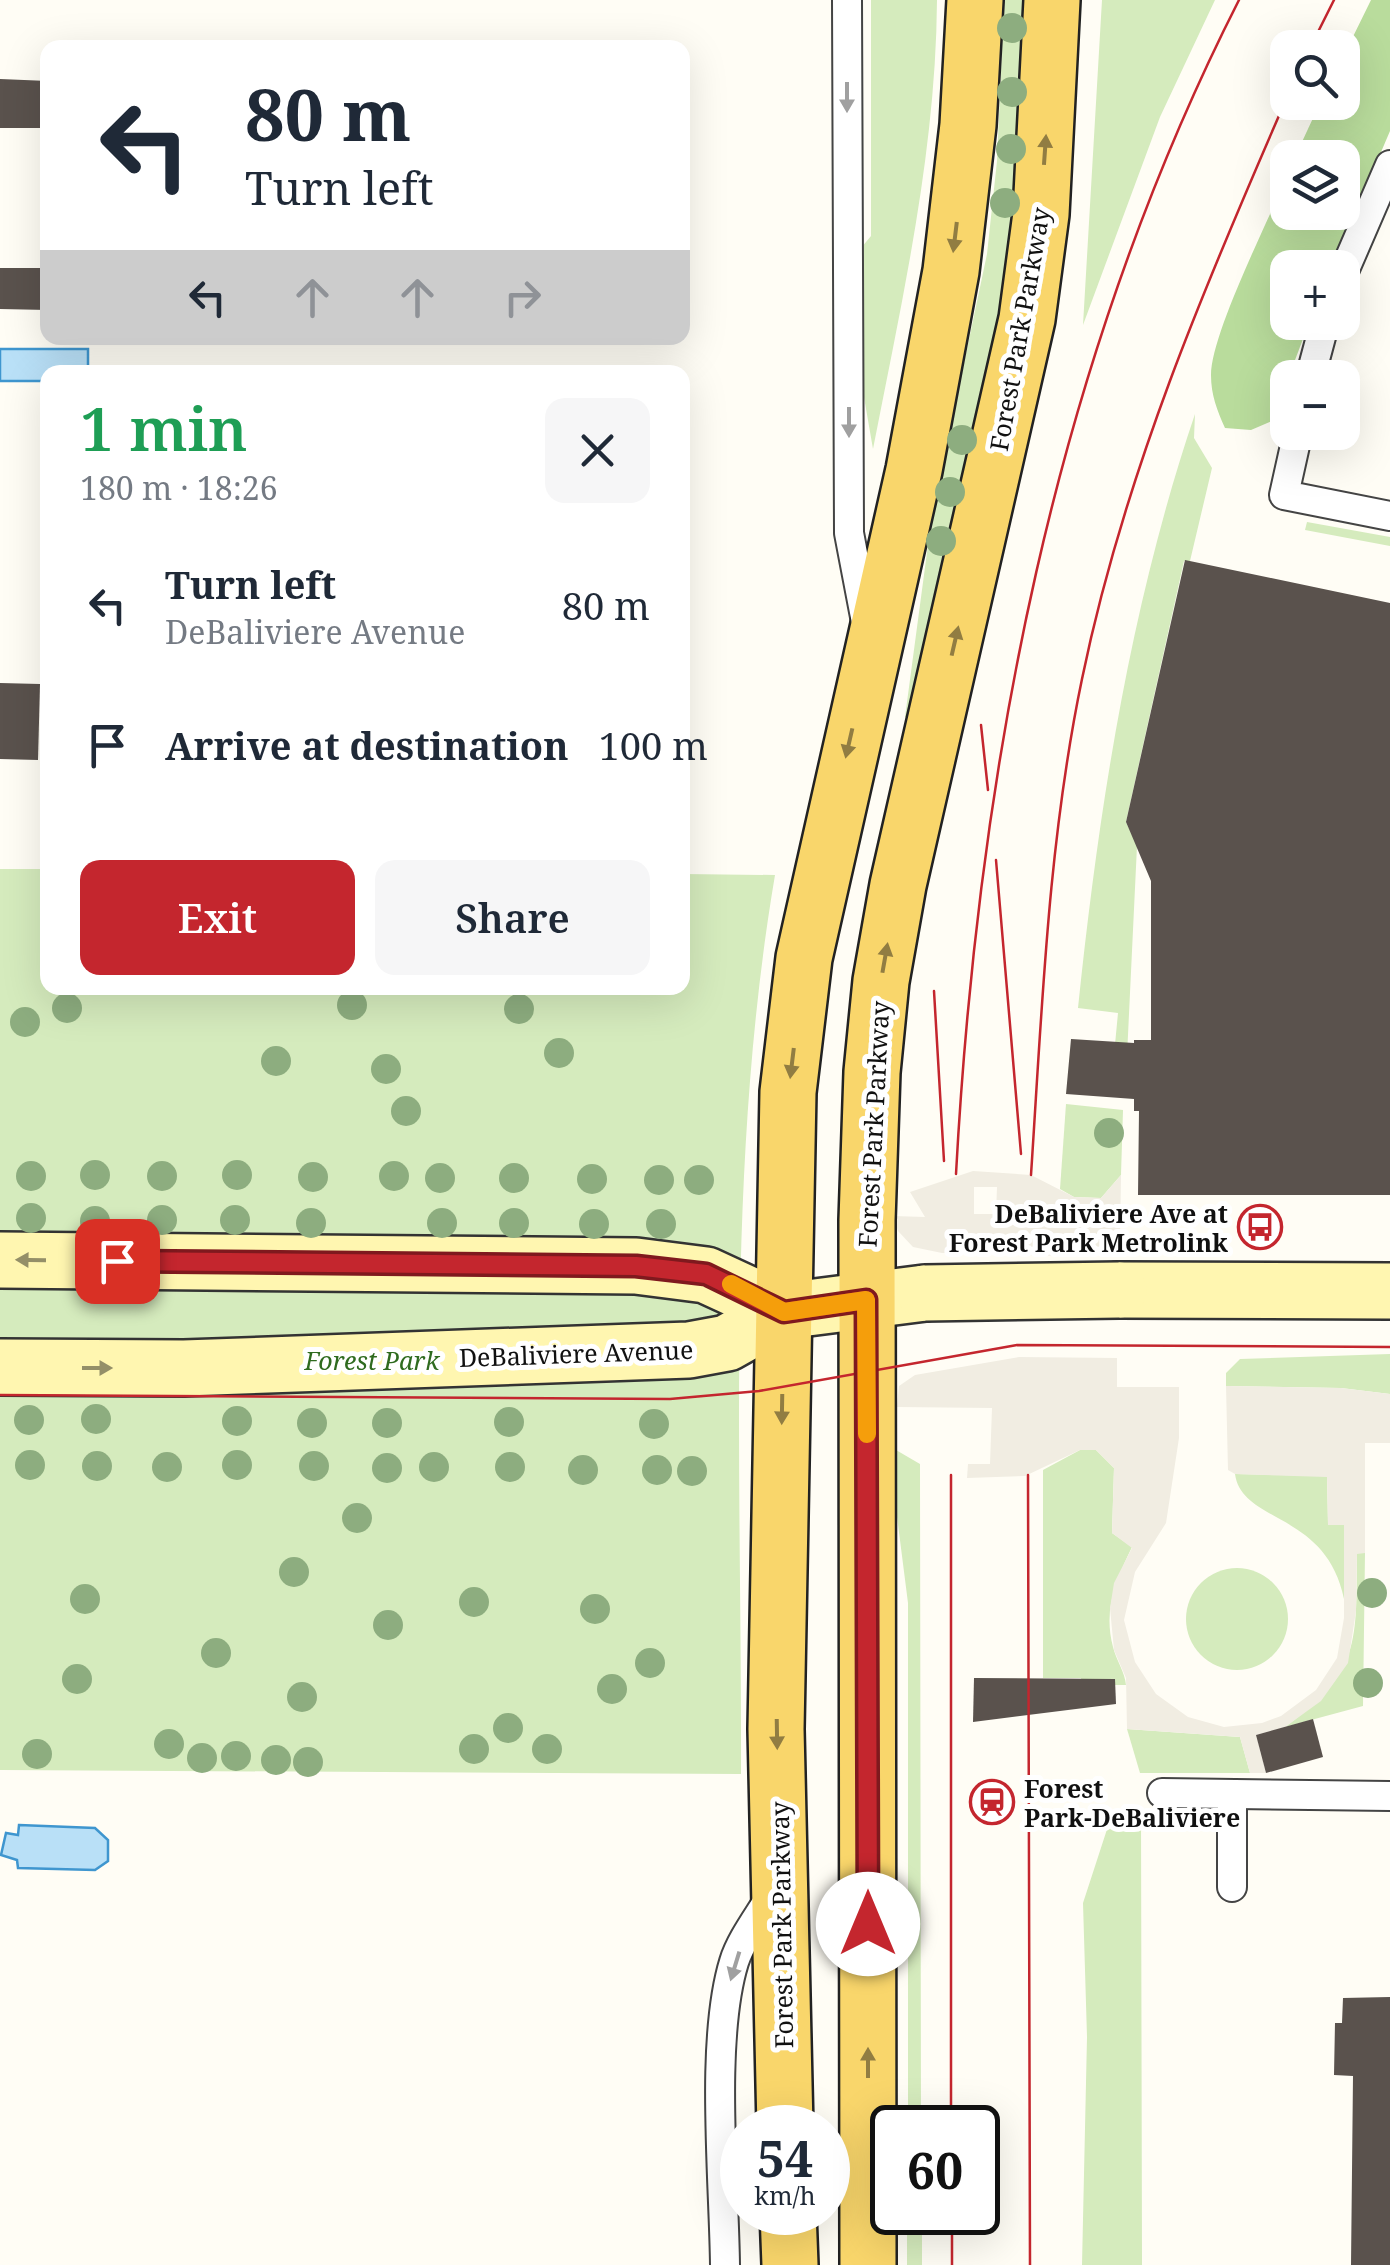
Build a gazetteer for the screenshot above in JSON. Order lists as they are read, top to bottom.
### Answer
{
  "streets": {
    "main road": ["Forest Park Parkway"],
    "street": ["DeBaliviere Avenue"]
  },
  "crossings": [
    ["Forest Park Parkway", "DeBaliviere Avenue"]
  ],
  "parks": ["Forest Park"],
  "places": {
    "bus stop": ["DeBaliviere Ave at Forest Park Metrolink"],
    "station": ["Forest Park-DeBaliviere"]
  },
  "page": {
    "map_buttons": ["+", "−"],
    "turn": ["80 m", "Turn left"],
    "heading": ["1 min", "180 m · 18:26"],
    "list": [
      {
        "name": "Turn left",
        "note": "DeBaliviere Avenue",
        "value": "80 m"
      },
      {
        "name": "Arrive at destination",
        "value": "100 m"
      }
    ],
    "buttons": ["Exit", "Share"],
    "speed": "54 km/h",
    "limit": "60"
  }
}
